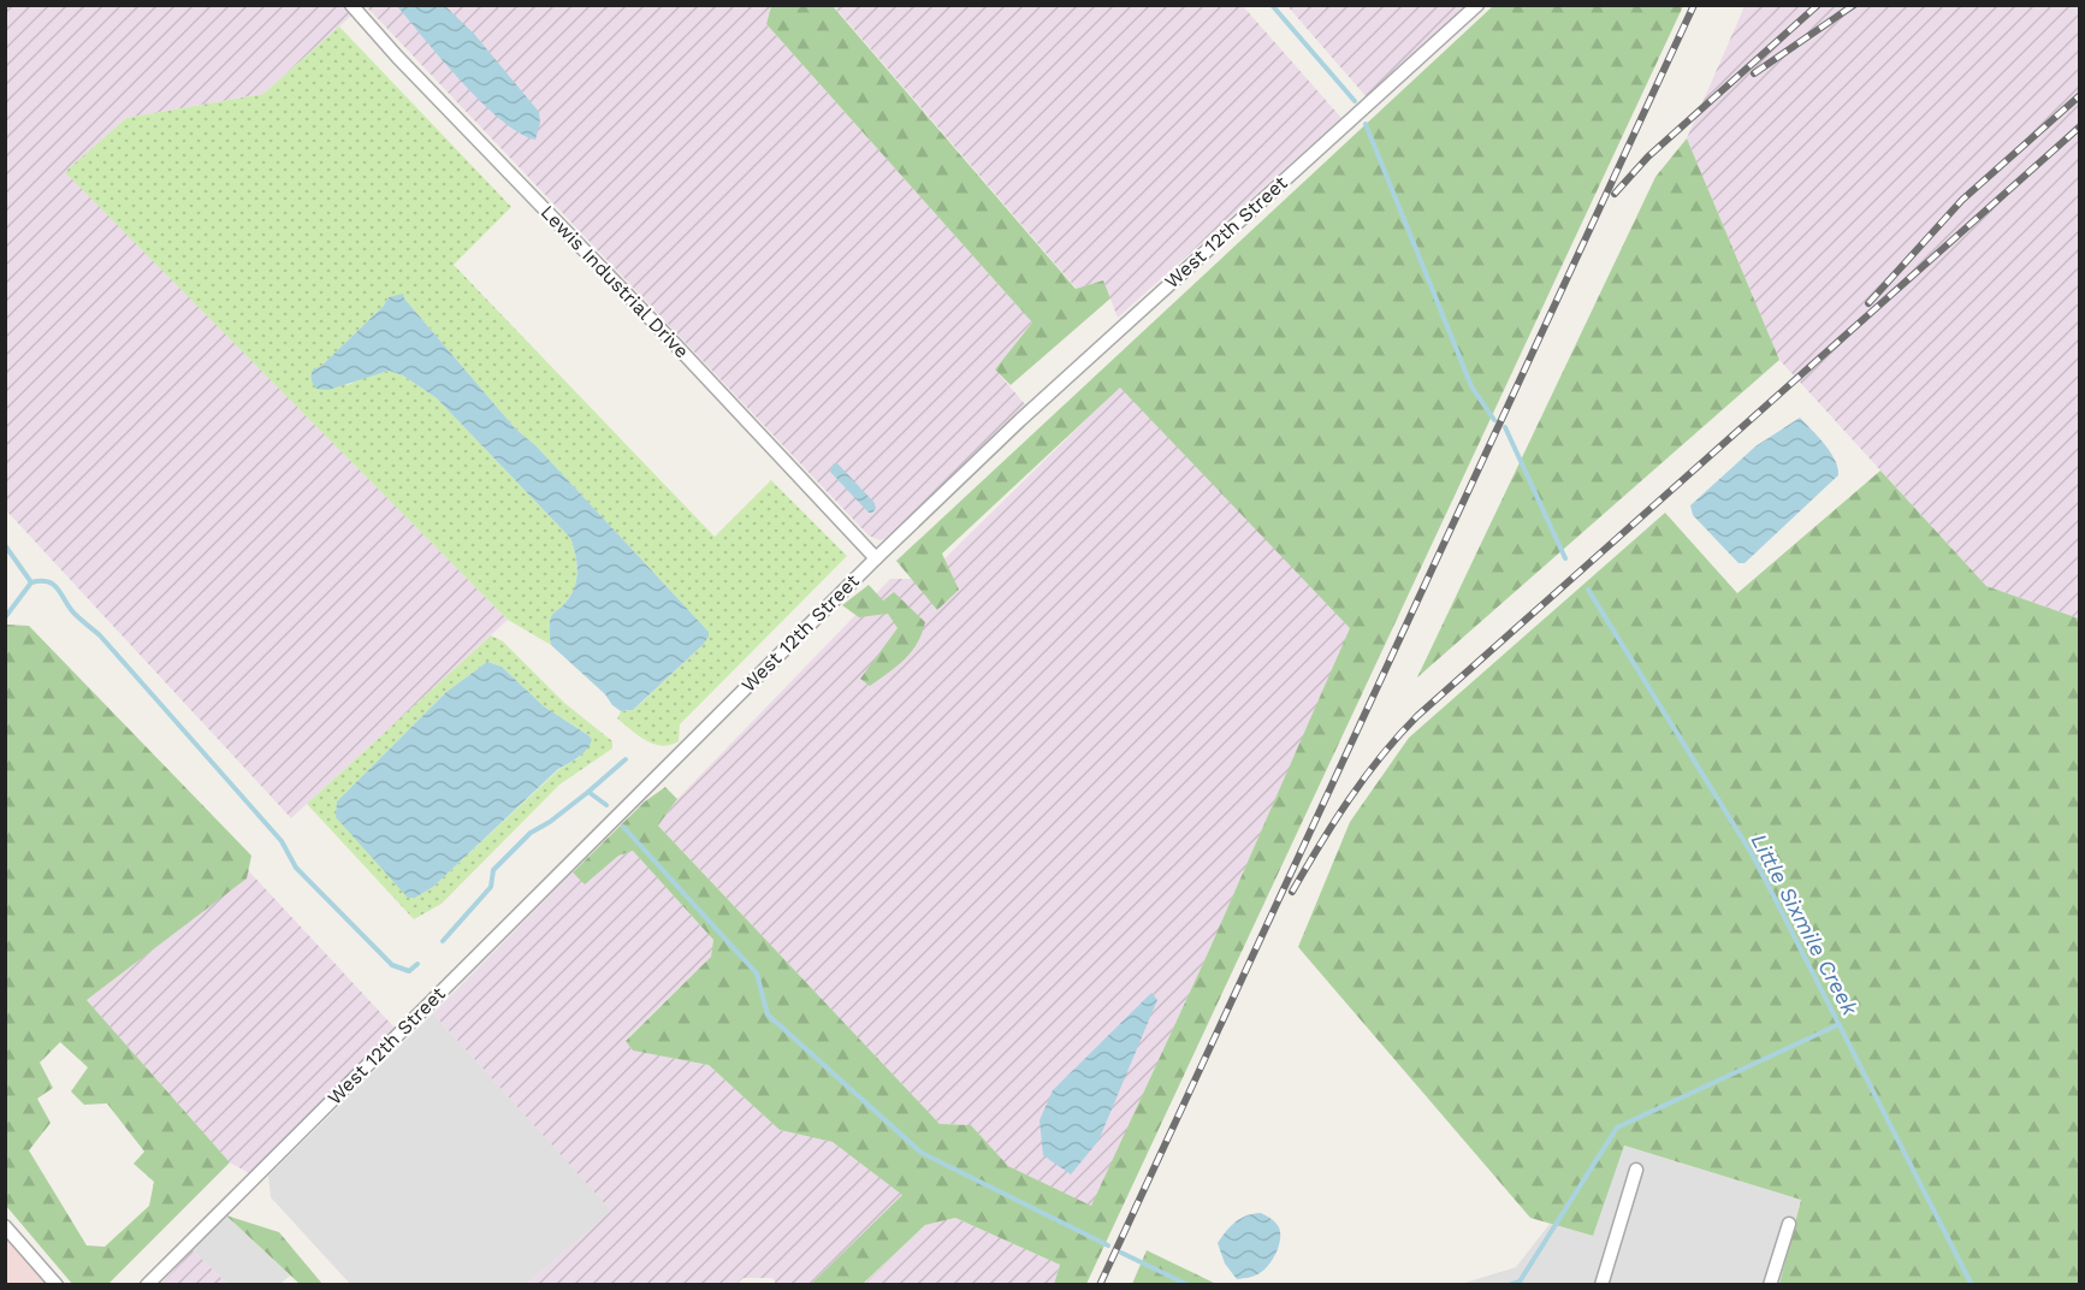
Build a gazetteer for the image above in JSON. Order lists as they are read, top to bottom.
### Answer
{
  "streets": {
    "street": ["West 12th Street", "Lewis Industrial Drive"]
  },
  "crossings": [
    ["West 12th Street", "Lewis Industrial Drive"]
  ],
  "water": ["Little Sixmile Creek"]
}
